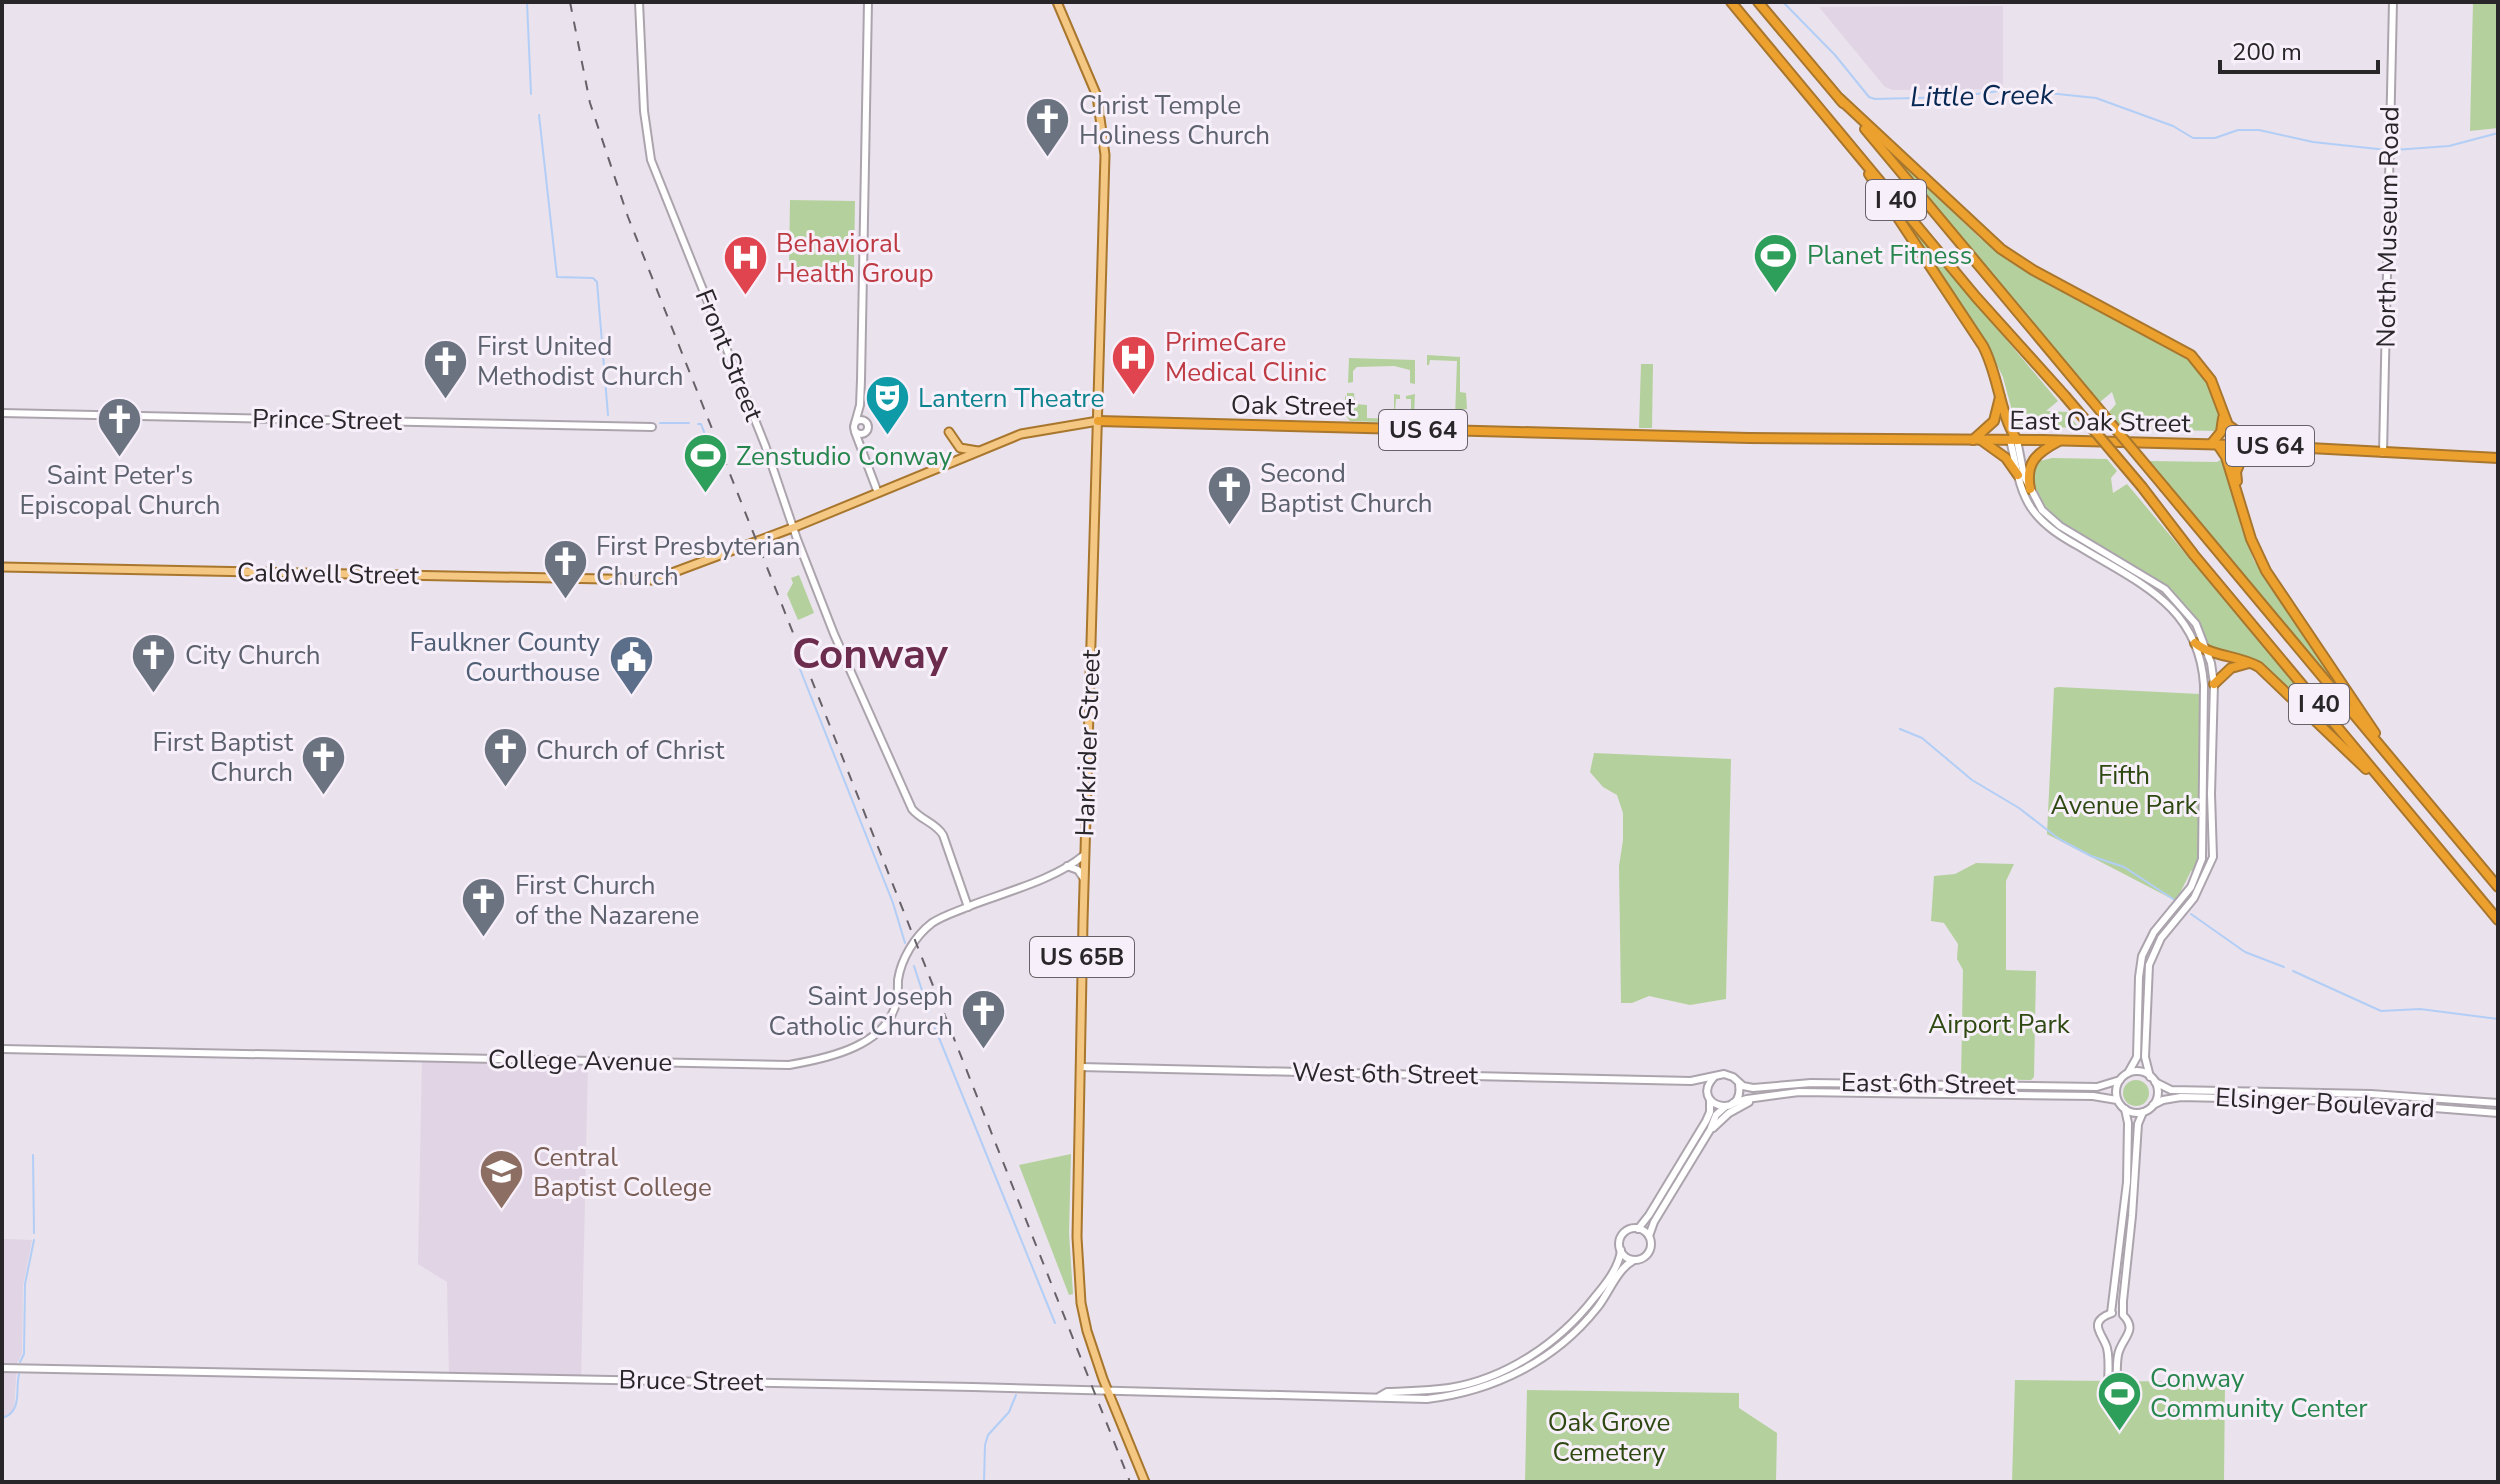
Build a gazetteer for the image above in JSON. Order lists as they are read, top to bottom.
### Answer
{
  "streets": {
    "highway": [
      "I 40",
      "Oak Street",
      "East Oak Street",
      "US 64"
    ],
    "main road": ["Caldwell Street", "Harkrider Street", "US 65B"],
    "street": [
      "North Museum Road",
      "Front Street",
      "Prince Street",
      "College Avenue",
      "West 6th Street",
      "East 6th Street",
      "Elsinger Boulevard",
      "Bruce Street"
    ]
  },
  "crossings": [
    ["North Museum Road", "East Oak Street"],
    ["Front Street", "Oak Street"],
    ["Front Street", "College Avenue"],
    ["Oak Street", "East Oak Street"],
    ["Oak Street", "Caldwell Street"],
    ["Oak Street", "Harkrider Street"],
    ["Harkrider Street", "College Avenue"],
    ["Harkrider Street", "West 6th Street"],
    ["Harkrider Street", "Bruce Street"],
    ["West 6th Street", "East 6th Street"],
    ["East 6th Street", "Elsinger Boulevard"]
  ],
  "districts": ["Conway"],
  "water": ["Little Creek"],
  "parks": ["Fifth Avenue Park", "Airport Park", "Oak Grove Cemetery"],
  "places": {
    "church": [
      "Christ Temple Holiness Church",
      "First United Methodist Church",
      "Saint Peter's Episcopal Church",
      "Second Baptist Church",
      "First Presbyterian Church",
      "City Church",
      "Church of Christ",
      "First Baptist Church",
      "First Church of the Nazarene",
      "Saint Joseph Catholic Church"
    ],
    "sports": ["Planet Fitness", "Zenstudio Conway", "Conway Community Center"],
    "hospital": ["Behavioral Health Group", "PrimeCare Medical Clinic"],
    "theatre": ["Lantern Theatre"],
    "public building": ["Faulkner County Courthouse"],
    "school or university": ["Central Baptist College"]
  },
  "scale_bar": "200 m"
}
